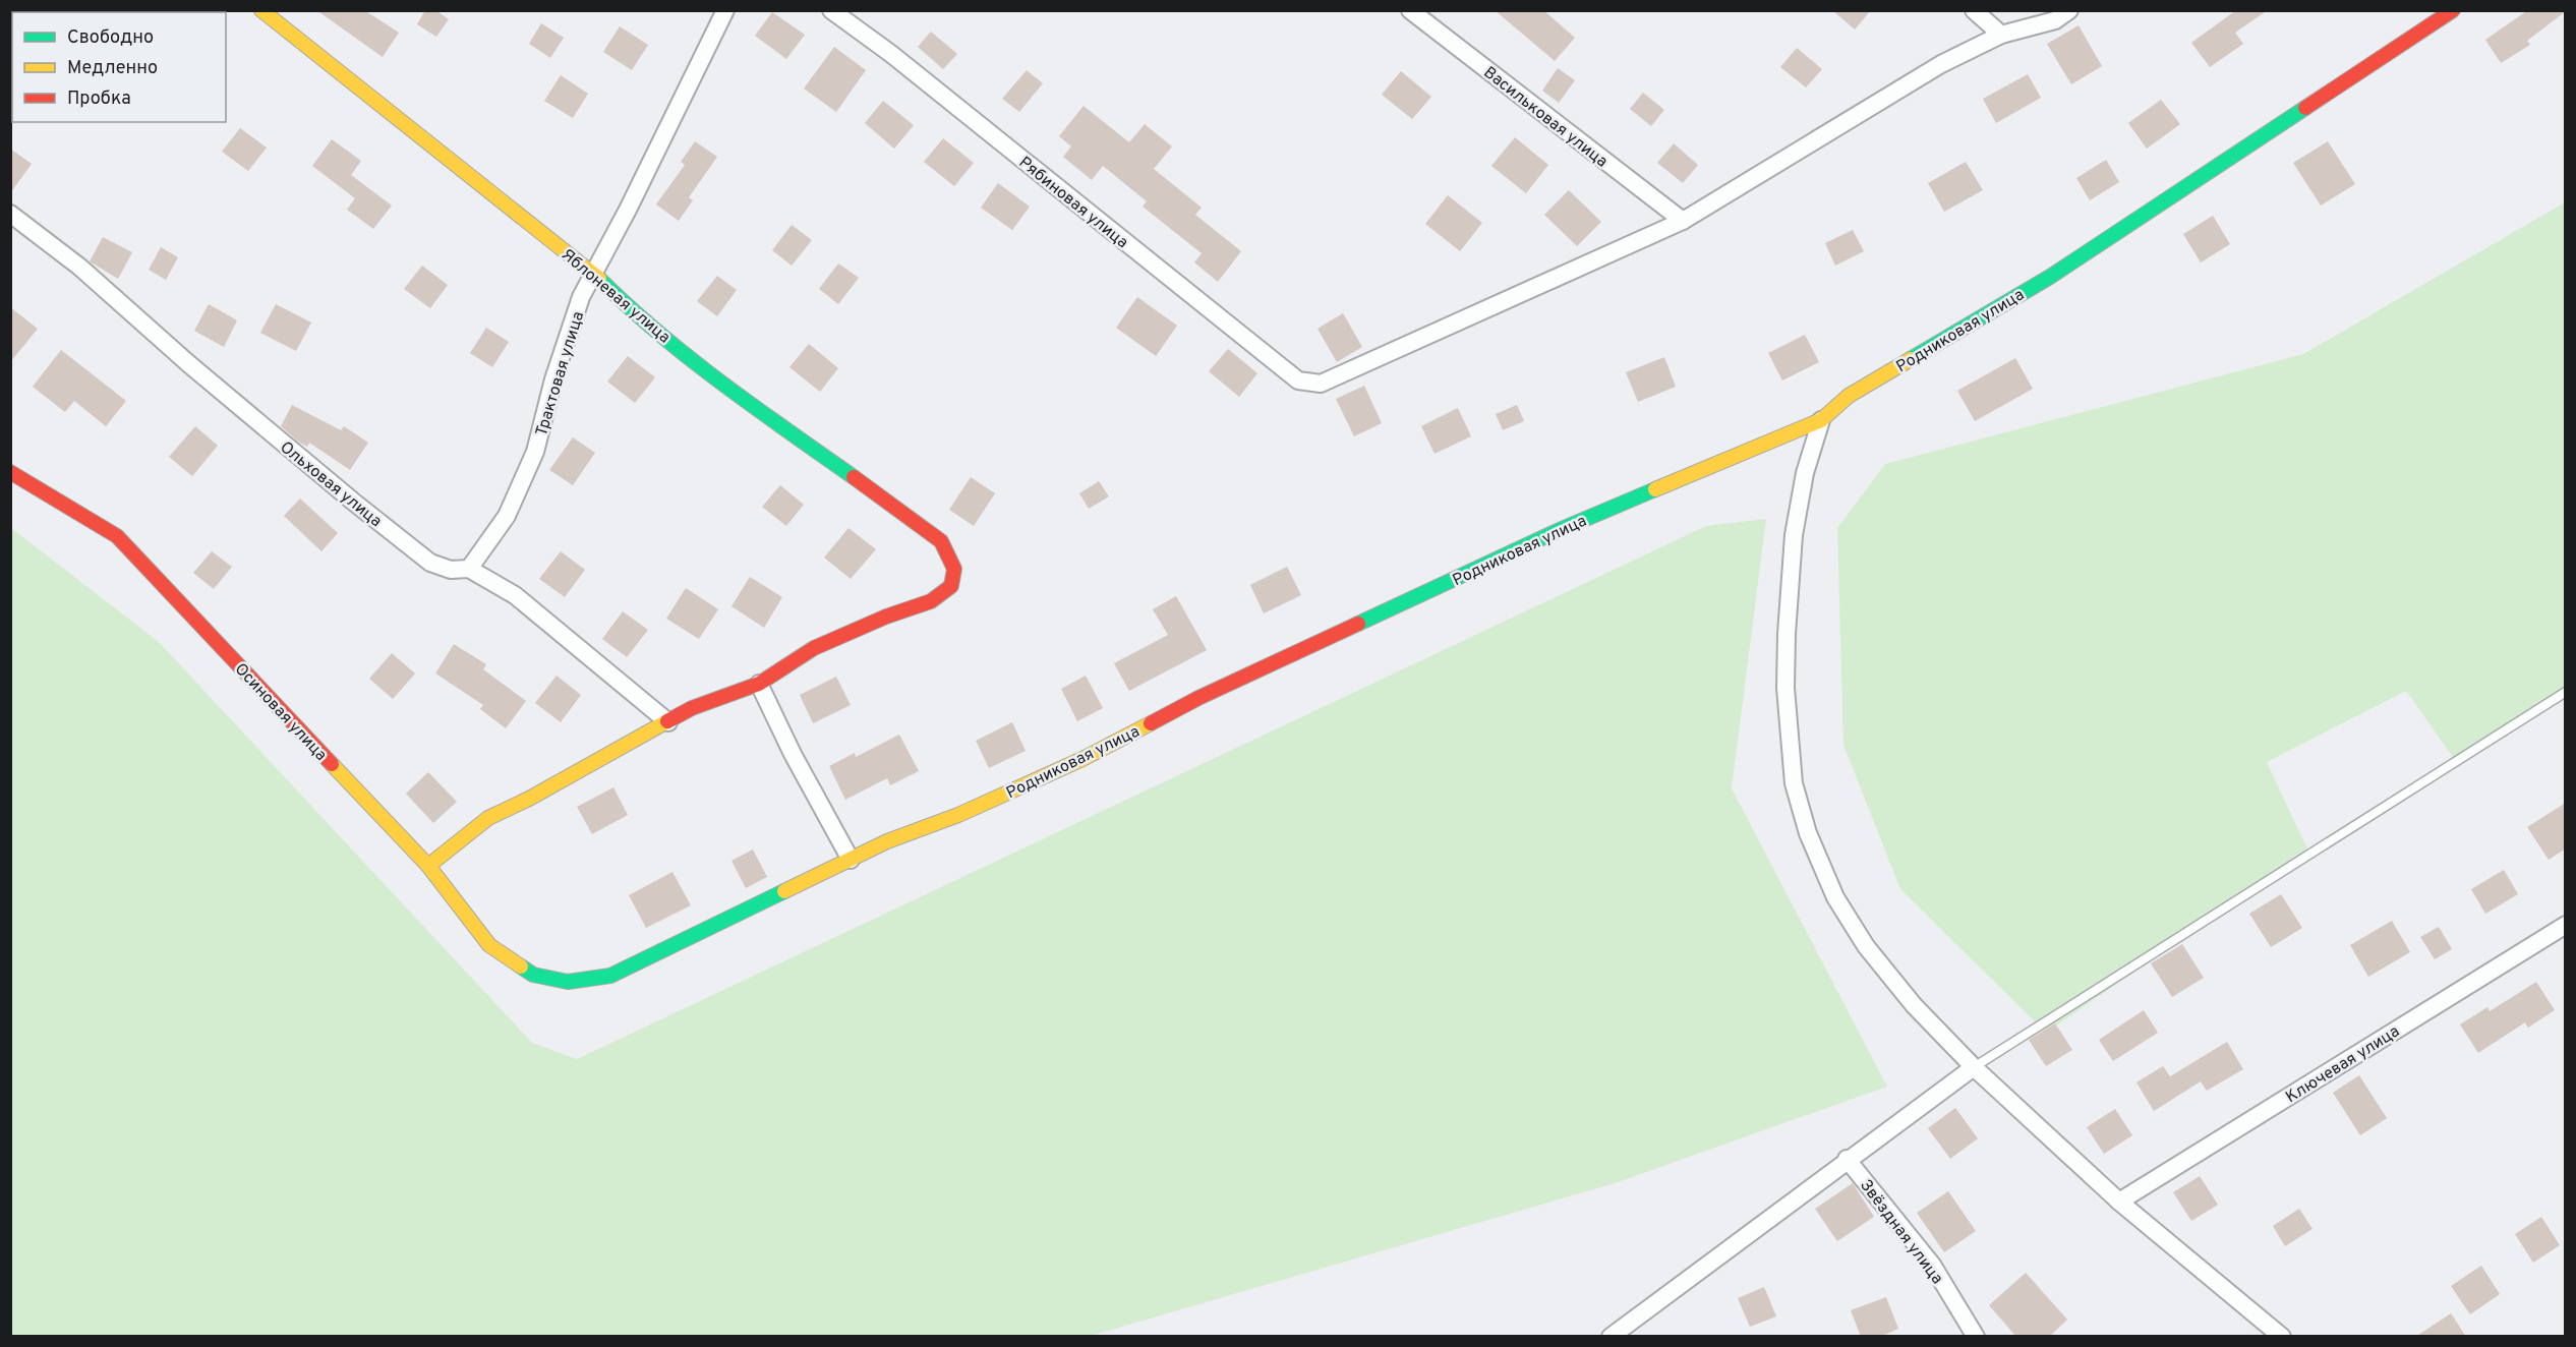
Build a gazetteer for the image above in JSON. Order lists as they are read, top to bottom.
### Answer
{
  "streets": {
    "street": [
      "Васильковая улица",
      "Рябиновая улица",
      "Яблоневая улица",
      "Родниковая улица",
      "Трактовая улица",
      "Ольховая улица",
      "Осиновая улица",
      "Ключевая улица",
      "Звёздная улица"
    ]
  },
  "crossings": [
    ["Васильковая улица", "Рябиновая улица"],
    ["Яблоневая улица", "Трактовая улица"],
    ["Родниковая улица", "Осиновая улица"],
    ["Трактовая улица", "Ольховая улица"]
  ],
  "legend": ["Свободно", "Медленно", "Пробка"]
}
